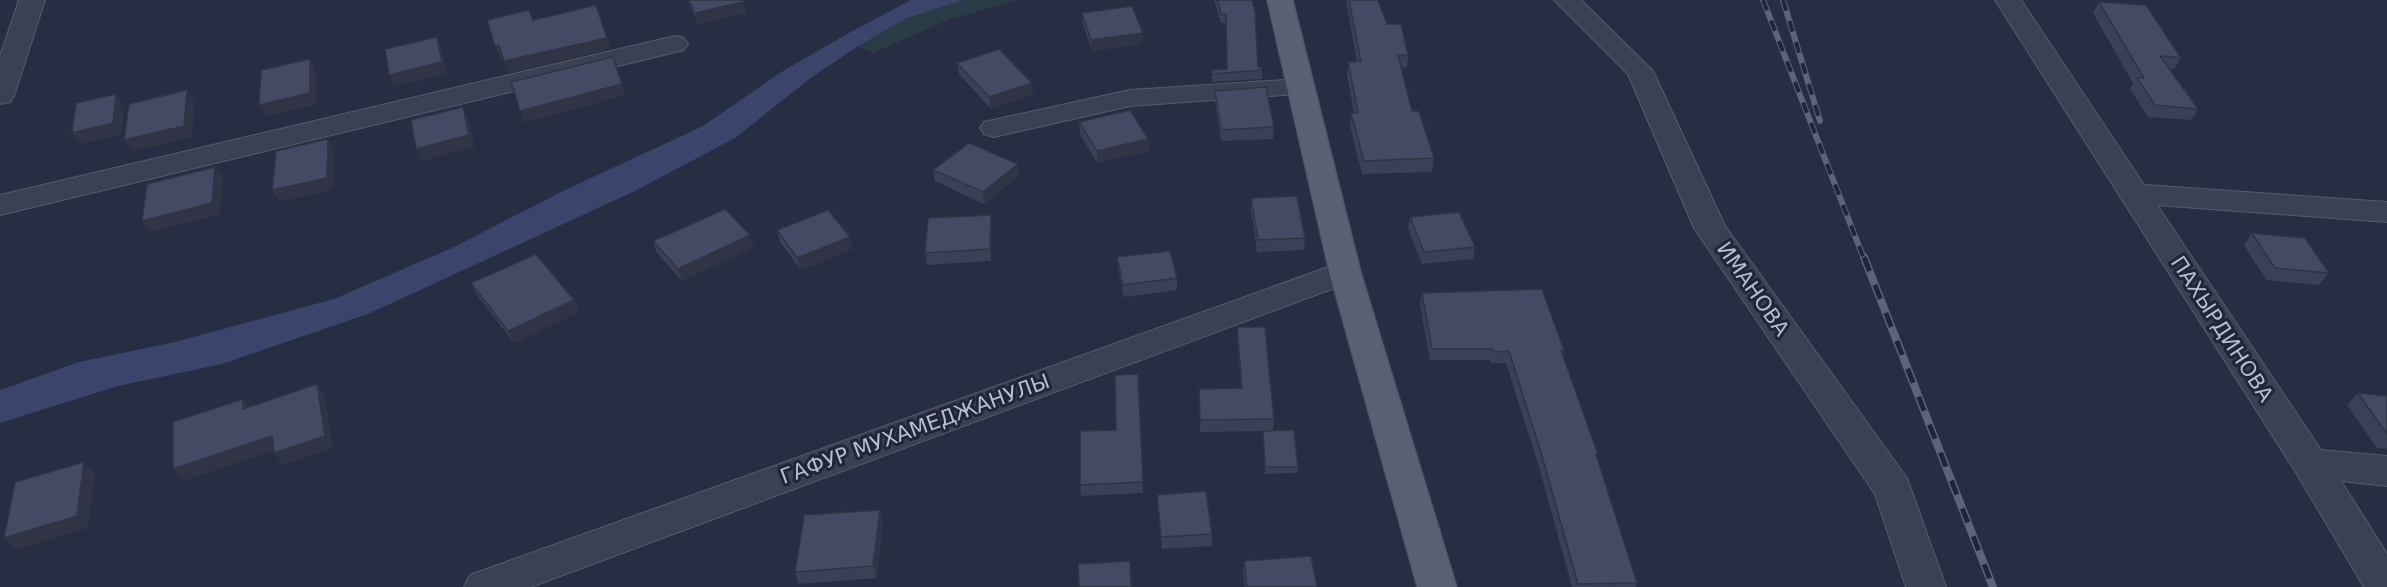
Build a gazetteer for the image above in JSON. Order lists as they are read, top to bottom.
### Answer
{
  "streets": {
    "street": ["ИМАНОВА", "ПАХЫРДИНОВА", "ГАФУР МУХАМЕДЖАНУЛЫ"]
  }
}
